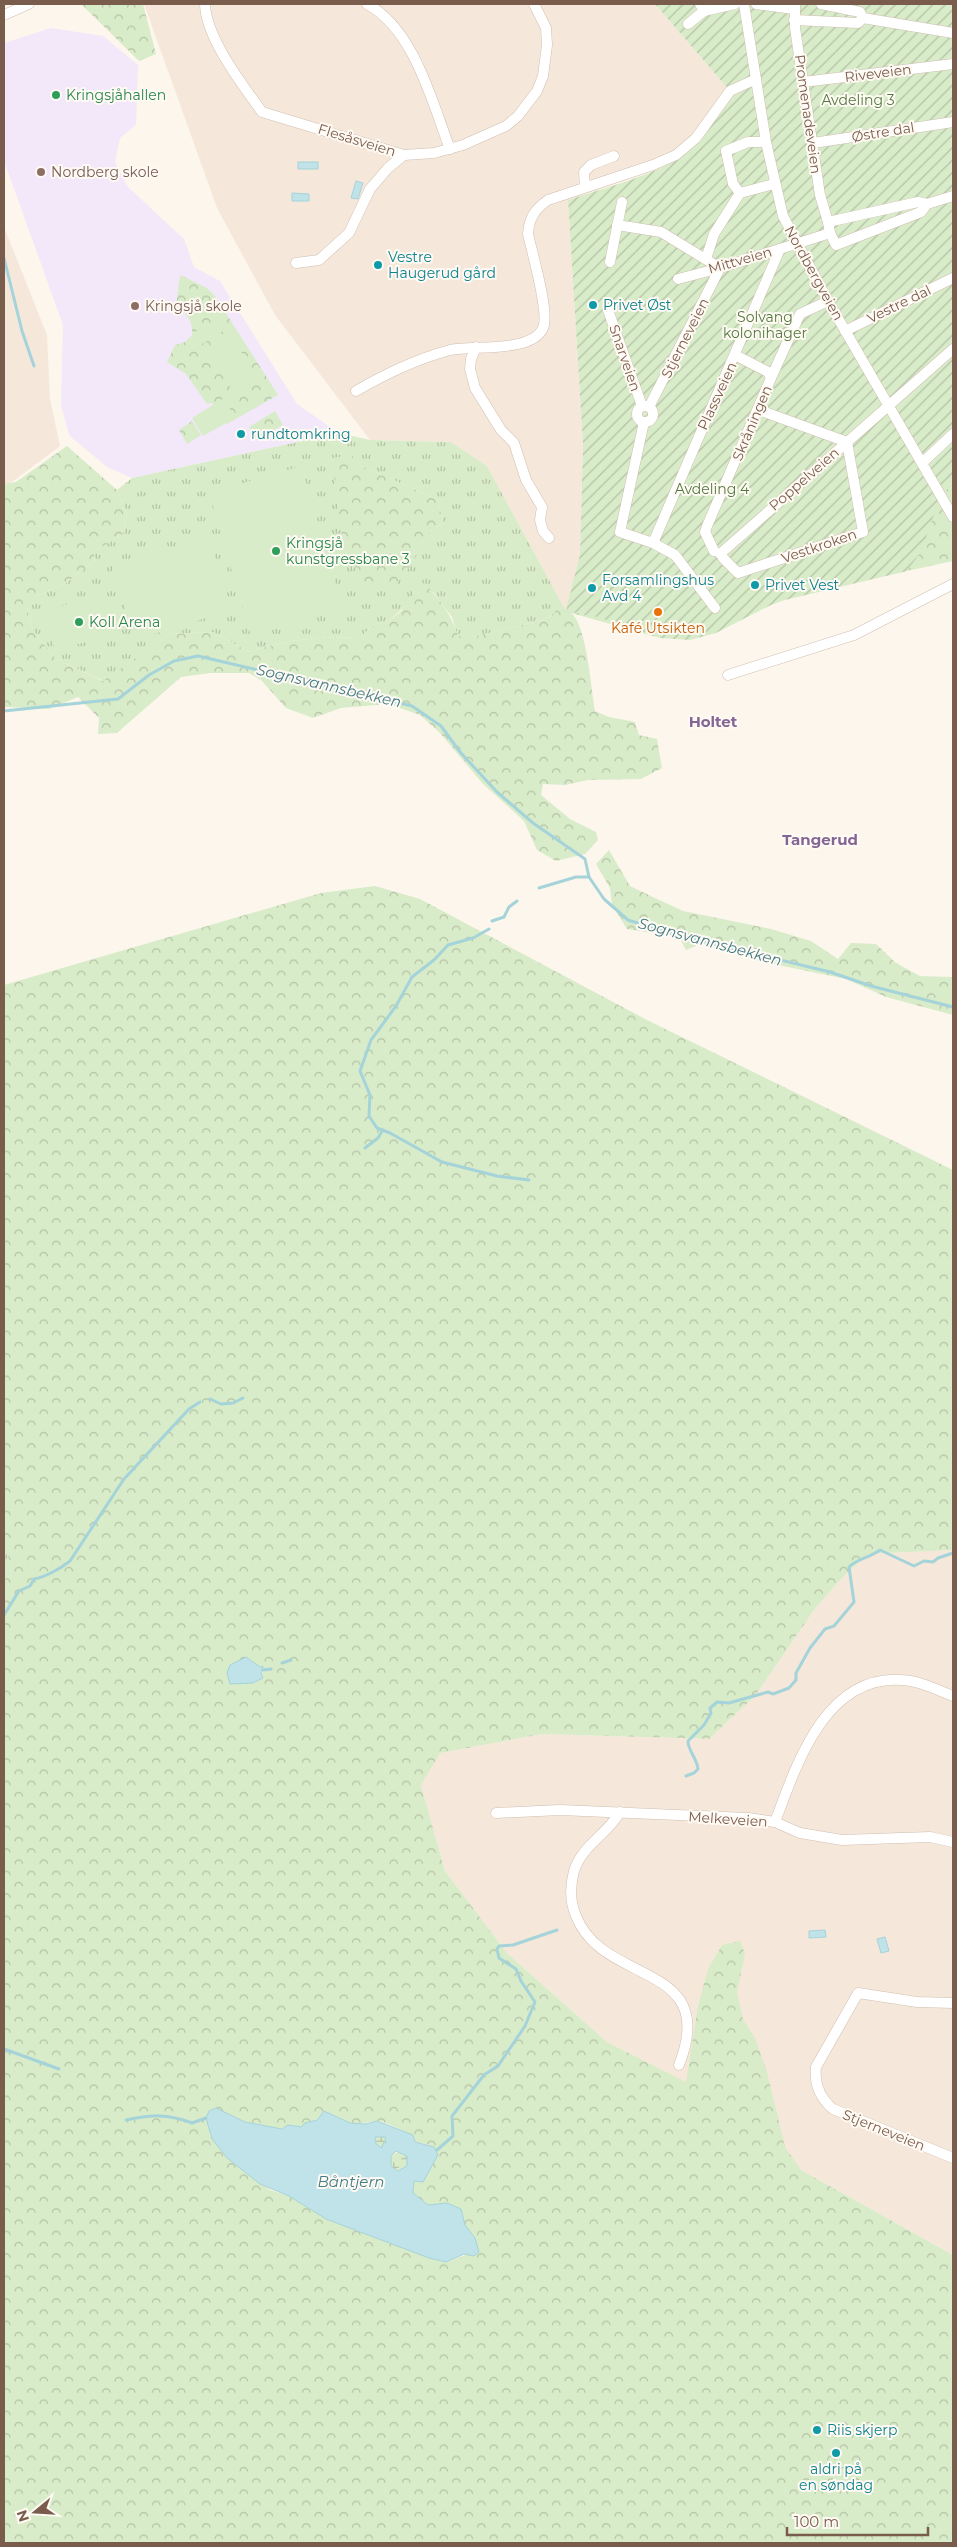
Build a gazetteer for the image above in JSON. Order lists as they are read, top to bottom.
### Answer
{
  "streets": {
    "street": [
      "Riveveien",
      "Promenadeveien",
      "Østre dal",
      "Flesåsveien",
      "Mittveien",
      "Nordbergveien",
      "Vestre dal",
      "Stjerneveien",
      "Snarveien",
      "Plassveien",
      "Skråningen",
      "Poppelveien",
      "Vestkroken",
      "Melkeveien"
    ]
  },
  "crossings": [
    ["Riveveien", "Promenadeveien"],
    ["Promenadeveien", "Østre dal"],
    ["Promenadeveien", "Mittveien"],
    ["Mittveien", "Nordbergveien"],
    ["Mittveien", "Stjerneveien"],
    ["Mittveien", "Plassveien"],
    ["Nordbergveien", "Vestre dal"],
    ["Nordbergveien", "Skråningen"],
    ["Nordbergveien", "Poppelveien"],
    ["Stjerneveien", "Snarveien"],
    ["Snarveien", "Plassveien"],
    ["Plassveien", "Skråningen"],
    ["Skråningen", "Poppelveien"],
    ["Skråningen", "Vestkroken"],
    ["Poppelveien", "Vestkroken"]
  ],
  "districts": ["Holtet", "Tangerud"],
  "water": ["Sognsvannsbekken", "Båntjern"],
  "parks": ["Avdeling 3", "Solvang kolonihager", "Avdeling 4"],
  "places": [
    "Kringsjåhallen",
    "Nordberg skole",
    "Vestre Haugerud gård",
    "Privet Øst",
    "Kringsjå skole",
    "rundtomkring",
    "Kringsjå kunstgressbane 3",
    "Privet Vest",
    "Forsamlingshus Avd 4",
    "Kafé Utsikten",
    "Koll Arena",
    "Riis skjerp",
    "aldri på en søndag"
  ],
  "scale_bar": "100 m",
  "north": "left"
}
